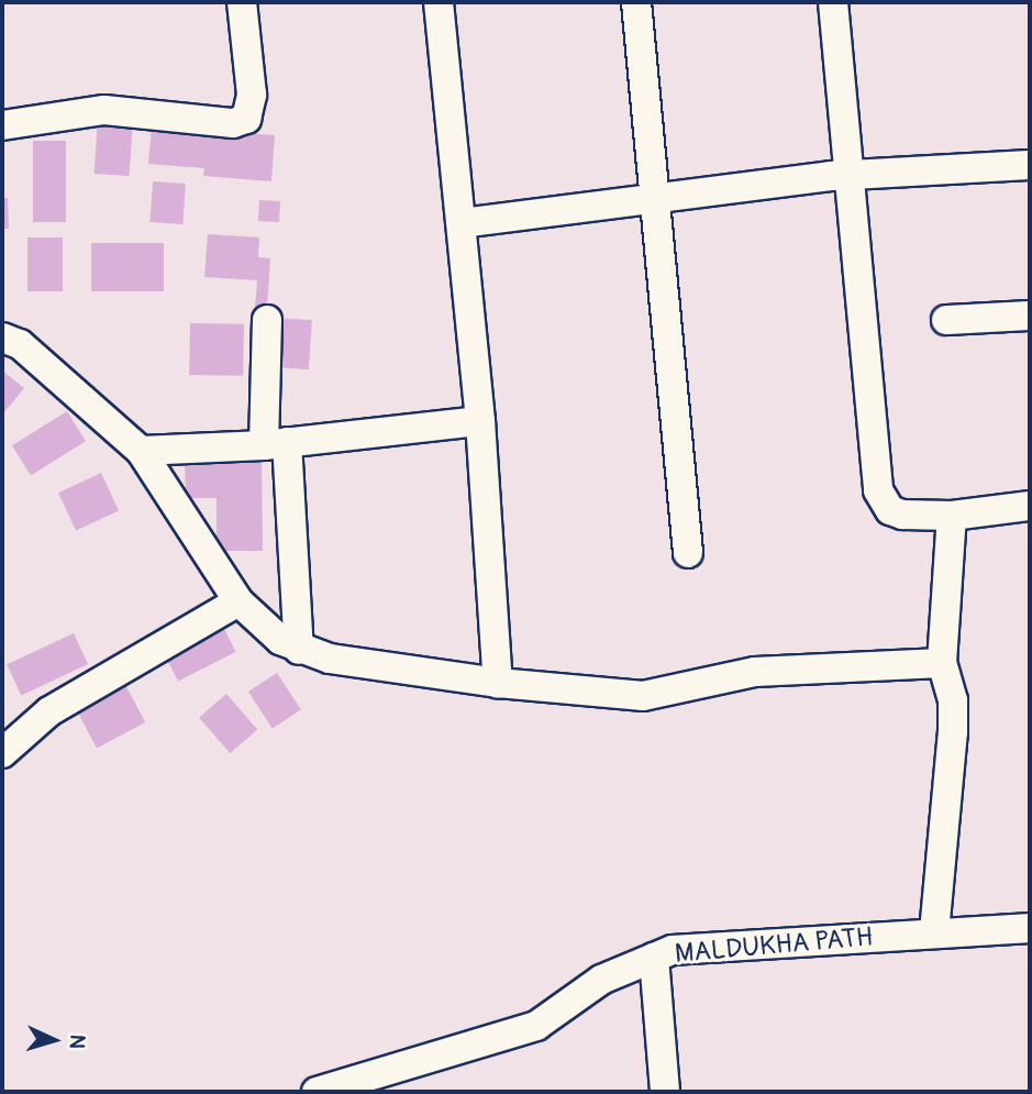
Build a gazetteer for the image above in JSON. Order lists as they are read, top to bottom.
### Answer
{
  "streets": {
    "street": ["MALDUKHA PATH"]
  },
  "north": "right"
}
